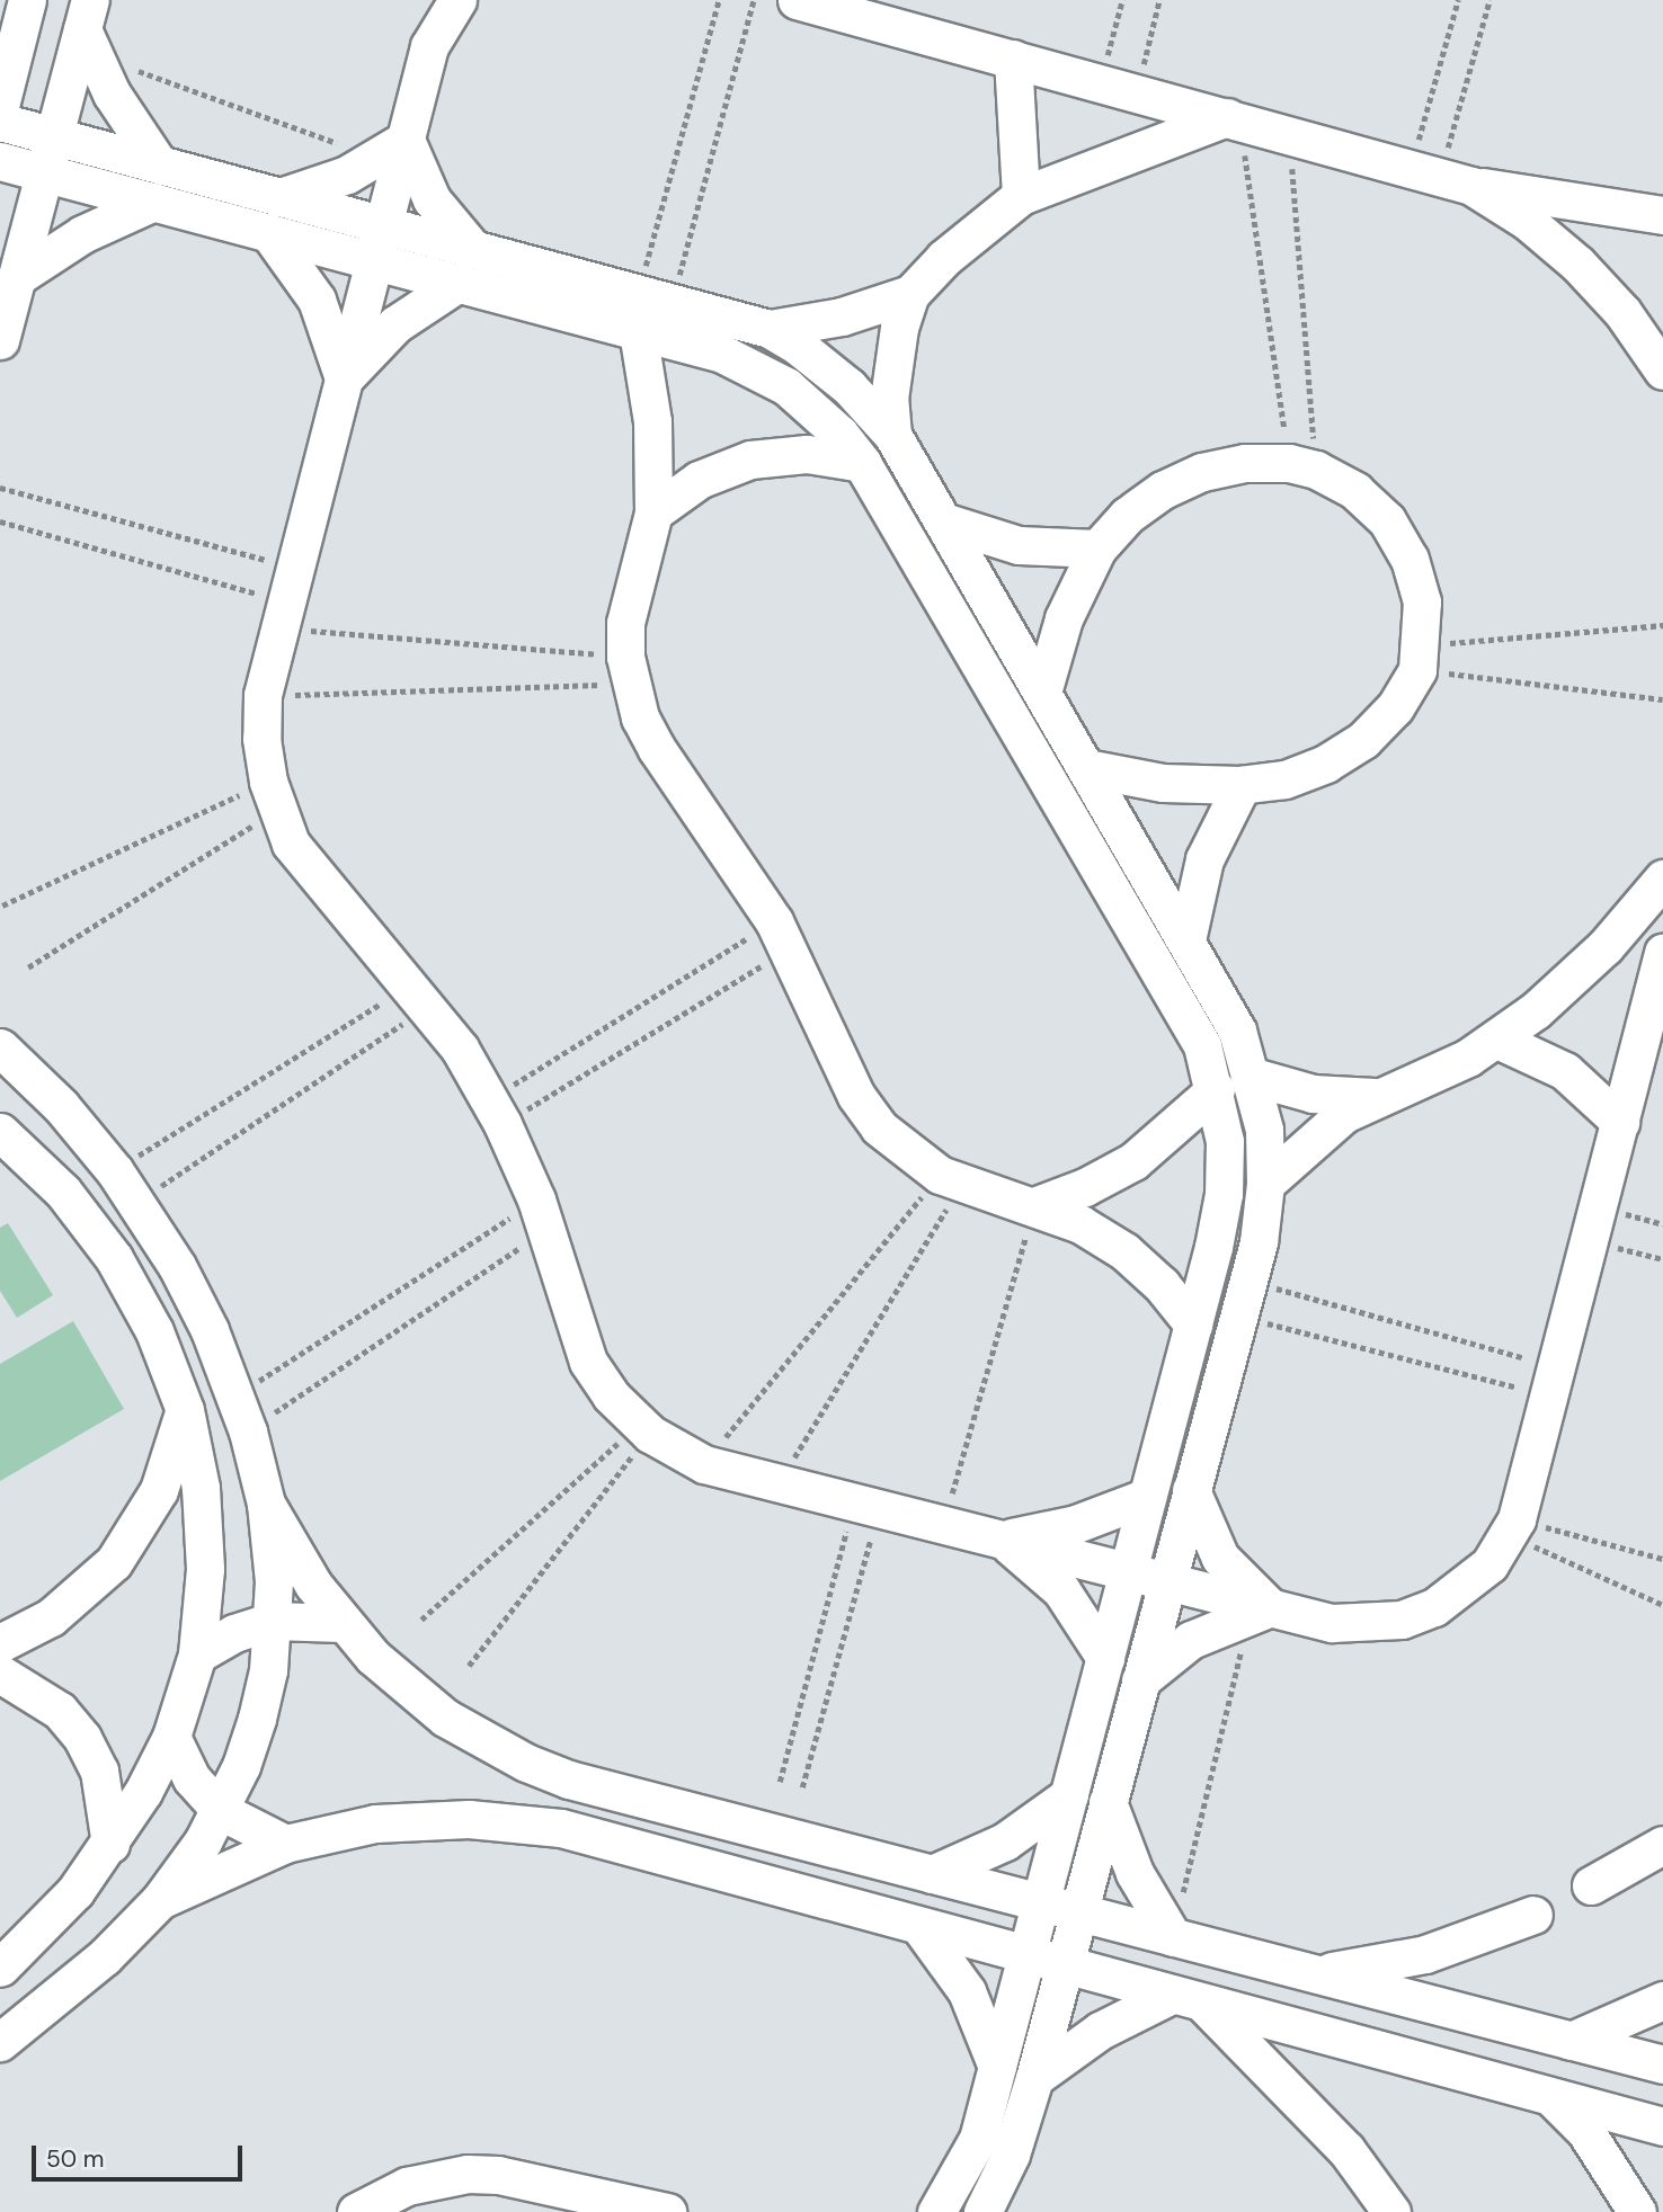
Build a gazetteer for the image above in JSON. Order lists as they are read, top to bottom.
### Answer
{
  "scale_bar": "50 m"
}
